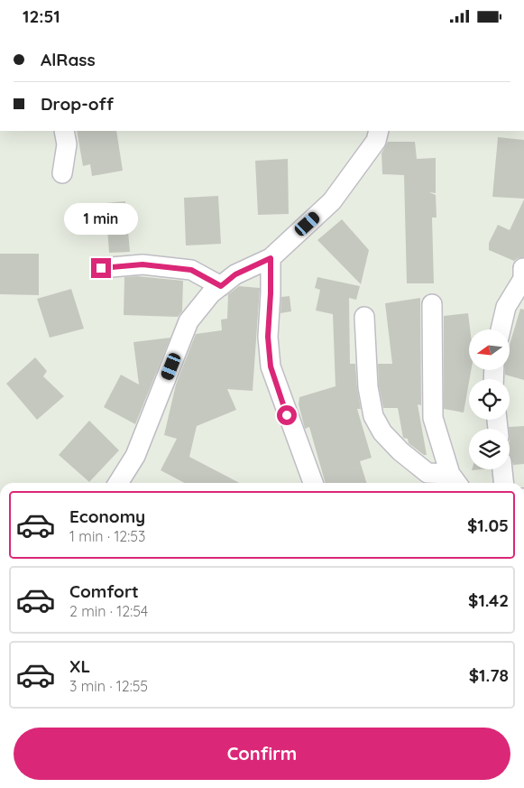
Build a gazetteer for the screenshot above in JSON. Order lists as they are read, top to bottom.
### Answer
{
  "north": "left",
  "page": {
    "status": "12:51",
    "banner": ["AlRass", "Drop-off"],
    "bubble": "1 min",
    "list": [
      {
        "name": "Economy",
        "note": "1 min · 12:53",
        "value": "$1.05"
      },
      {
        "name": "Comfort",
        "note": "2 min · 12:54",
        "value": "$1.42"
      },
      {
        "name": "XL",
        "note": "3 min · 12:55",
        "value": "$1.78"
      }
    ],
    "buttons": "Confirm"
  }
}
